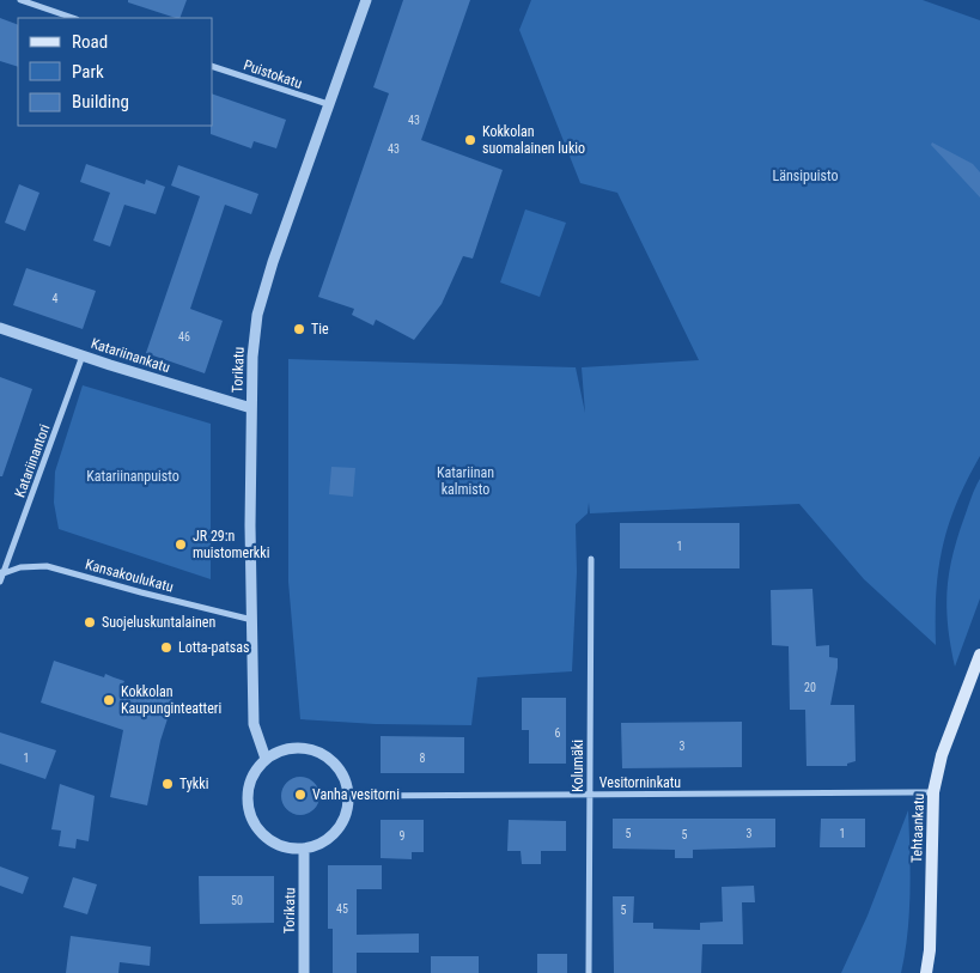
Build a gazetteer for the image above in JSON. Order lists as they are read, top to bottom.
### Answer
{
  "streets": {
    "main road": ["Tehtaankatu"],
    "street": [
      "Puistokatu",
      "Katariinankatu",
      "Torikatu",
      "Katariinantori",
      "Kansakoulukatu",
      "Kolumäki",
      "Vesitorninkatu"
    ]
  },
  "crossings": [
    ["Puistokatu", "Torikatu"],
    ["Katariinankatu", "Torikatu"],
    ["Katariinankatu", "Katariinantori"],
    ["Torikatu", "Kansakoulukatu"],
    ["Torikatu", "Vesitorninkatu"],
    ["Katariinantori", "Kansakoulukatu"],
    ["Kolumäki", "Vesitorninkatu"],
    ["Vesitorninkatu", "Tehtaankatu"]
  ],
  "parks": ["Länsipuisto", "Katariinan kalmisto", "Katariinanpuisto"],
  "places": [
    "Kokkolan suomalainen lukio",
    "Tie",
    "JR 29:n muistomerkki",
    "Suojeluskuntalainen",
    "Lotta-patsas",
    "Kokkolan Kaupunginteatteri",
    "Tykki",
    "Vanha vesitorni"
  ],
  "house_numbers": [
    "43",
    "43",
    "4",
    "46",
    "1",
    "20",
    "6",
    "3",
    "1",
    "8",
    "5",
    "3",
    "1",
    "5",
    "9",
    "50",
    "45",
    "5"
  ],
  "legend": ["Road", "Park", "Building"]
}
